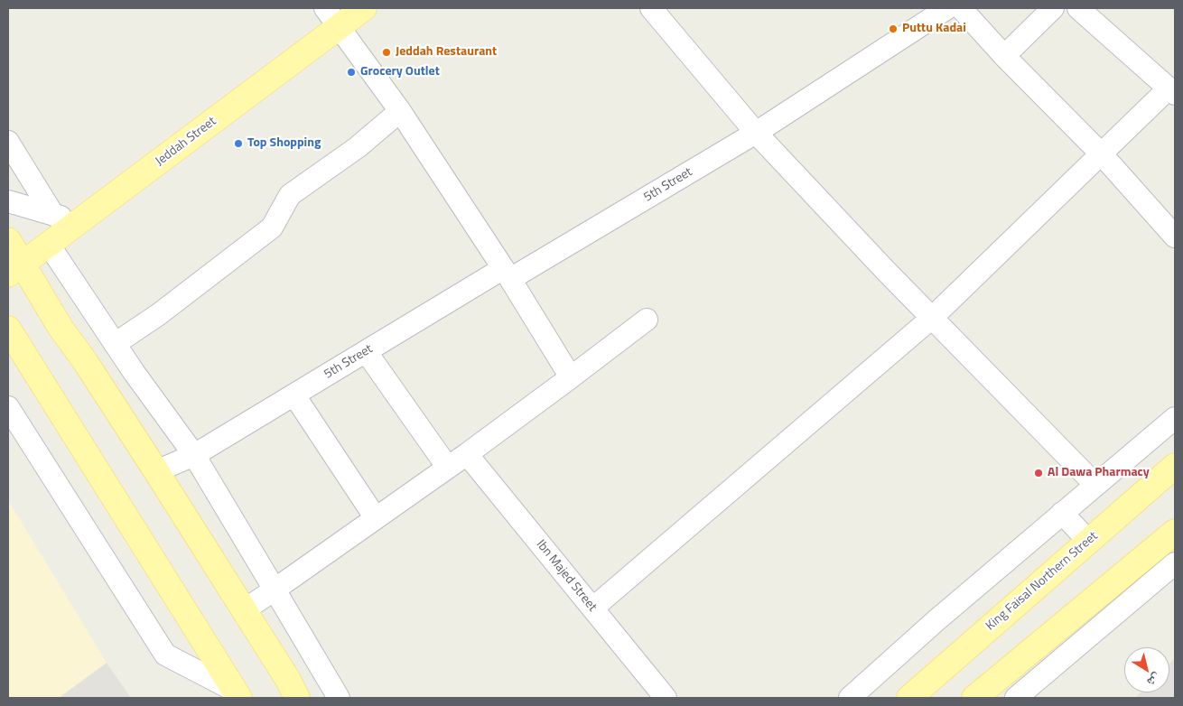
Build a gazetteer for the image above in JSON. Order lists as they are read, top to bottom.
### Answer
{
  "streets": {
    "main road": ["Jeddah Street", "King Faisal Northern Street"],
    "street": ["5th Street", "Ibn Majed Street"]
  },
  "places": [
    "Puttu Kadai",
    "Jeddah Restaurant",
    "Grocery Outlet",
    "Top Shopping",
    "Al Dawa Pharmacy"
  ],
  "north": "bottom right"
}
